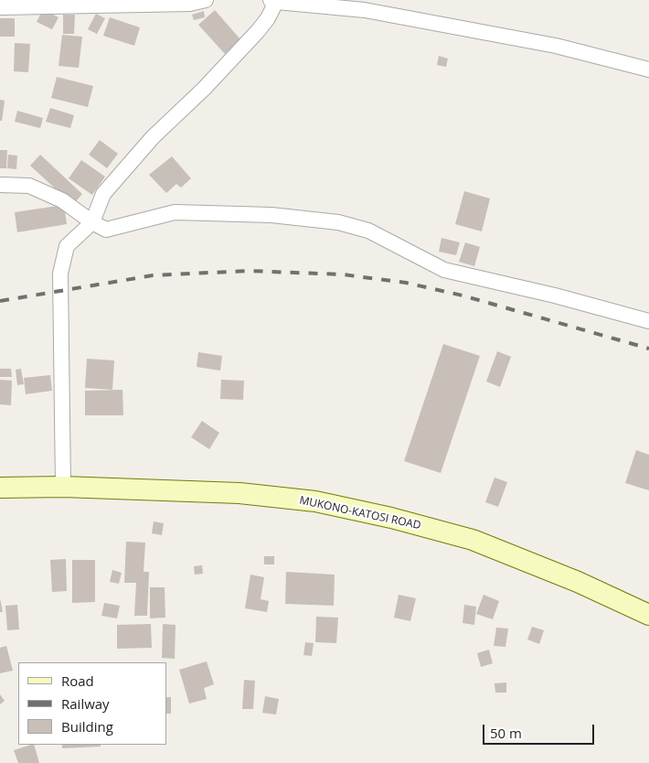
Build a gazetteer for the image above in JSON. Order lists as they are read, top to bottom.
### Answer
{
  "streets": {
    "main road": ["MUKONO-KATOSI ROAD"]
  },
  "legend": ["Road", "Railway", "Building"],
  "scale_bar": "50 m"
}
